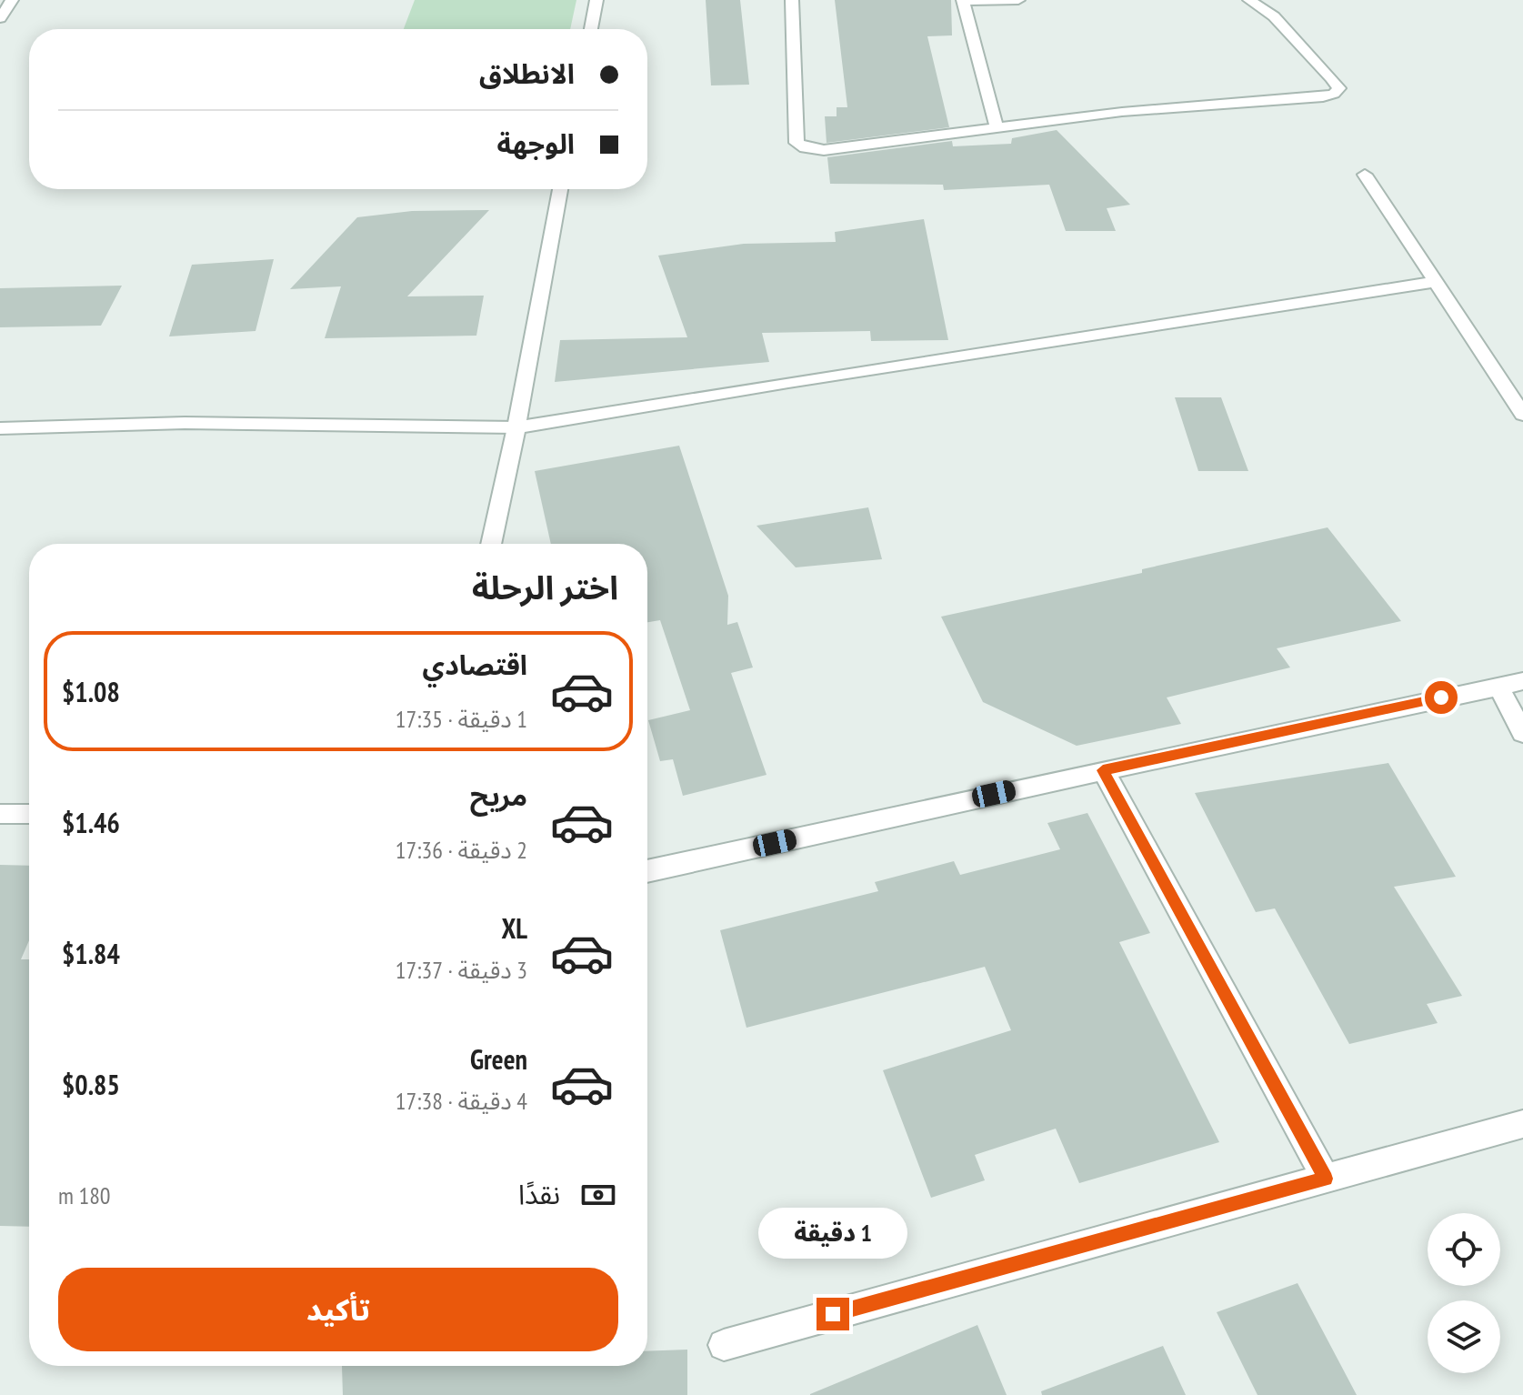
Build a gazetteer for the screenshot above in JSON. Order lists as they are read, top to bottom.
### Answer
{
  "page": {
    "banner": ["الانطلاق", "الوجهة"],
    "heading": "اختر الرحلة",
    "list": [
      {
        "name": "اقتصادي",
        "note": "1 دقيقة · 17:35",
        "value": "$1.08"
      },
      {
        "name": "مريح",
        "note": "2 دقيقة · 17:36",
        "value": "$1.46"
      },
      {
        "name": "XL",
        "note": "3 دقيقة · 17:37",
        "value": "$1.84"
      },
      {
        "name": "Green",
        "note": "4 دقيقة · 17:38",
        "value": "$0.85"
      }
    ],
    "pay": ["نقدًا", "180 m"],
    "bubble": "1 دقيقة",
    "buttons": "تأكيد"
  }
}
